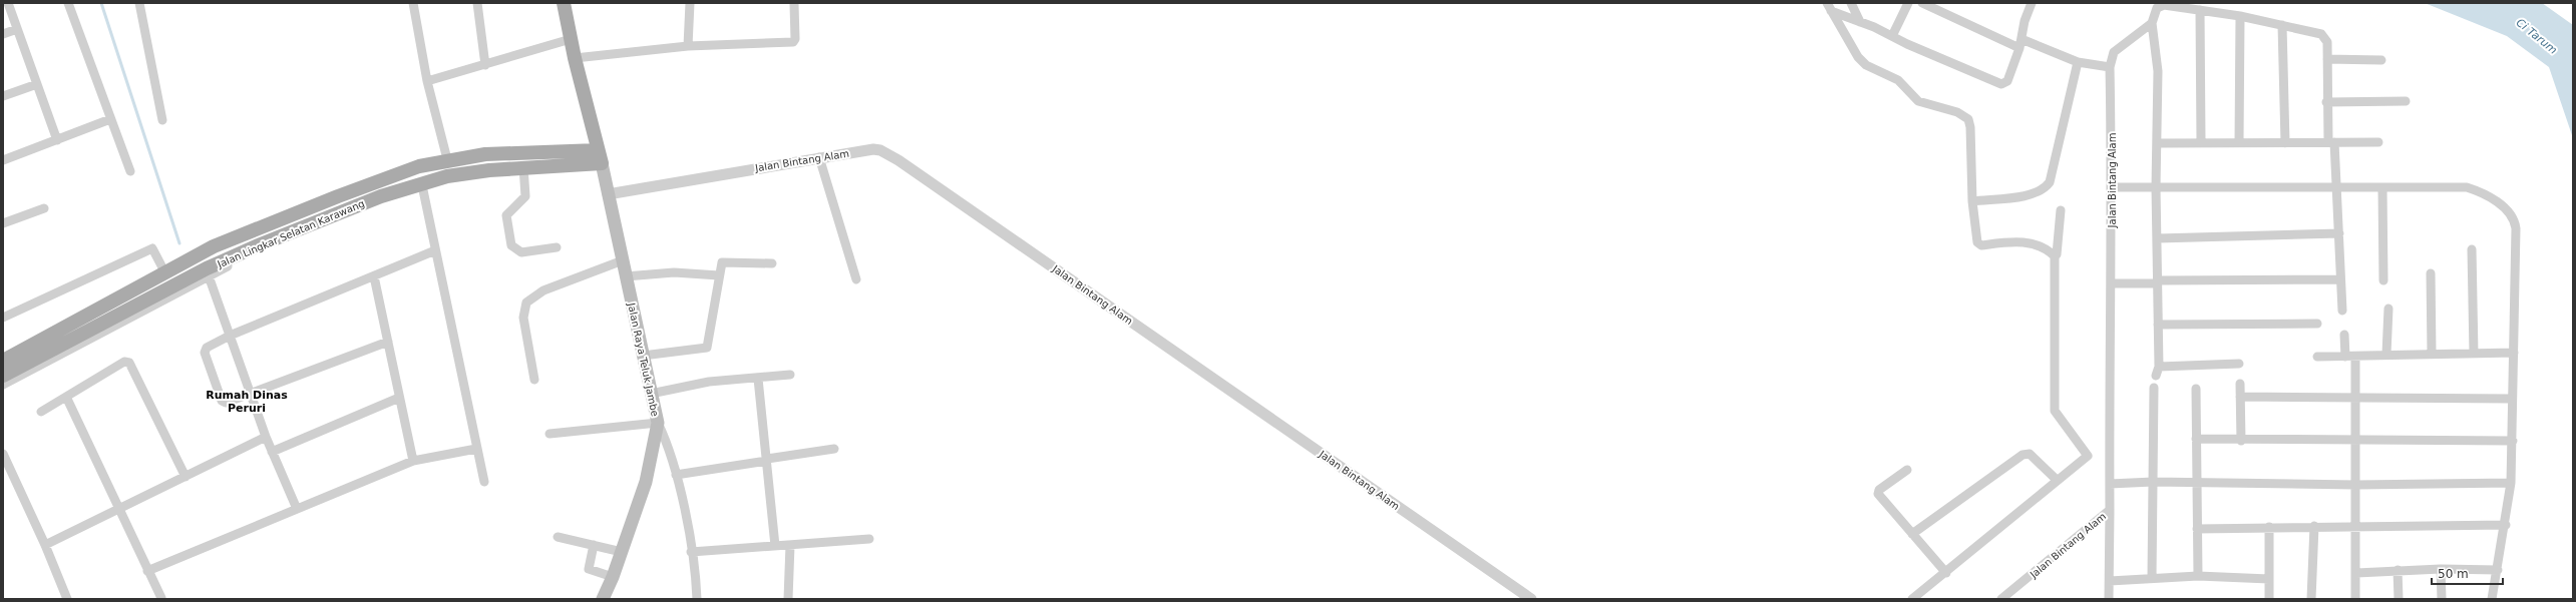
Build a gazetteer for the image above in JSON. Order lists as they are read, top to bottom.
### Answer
{
  "streets": {
    "main road": ["Jalan Lingkar Selatan Karawang", "Jalan Raya Teluk Jambe"],
    "street": ["Jalan Bintang Alam"]
  },
  "crossings": [
    ["Jalan Bintang Alam", "Jalan Raya Teluk Jambe"],
    ["Jalan Lingkar Selatan Karawang", "Jalan Raya Teluk Jambe"]
  ],
  "districts": ["Rumah Dinas Peruri"],
  "water": ["Ci Tarum"],
  "scale_bar": "50 m"
}
